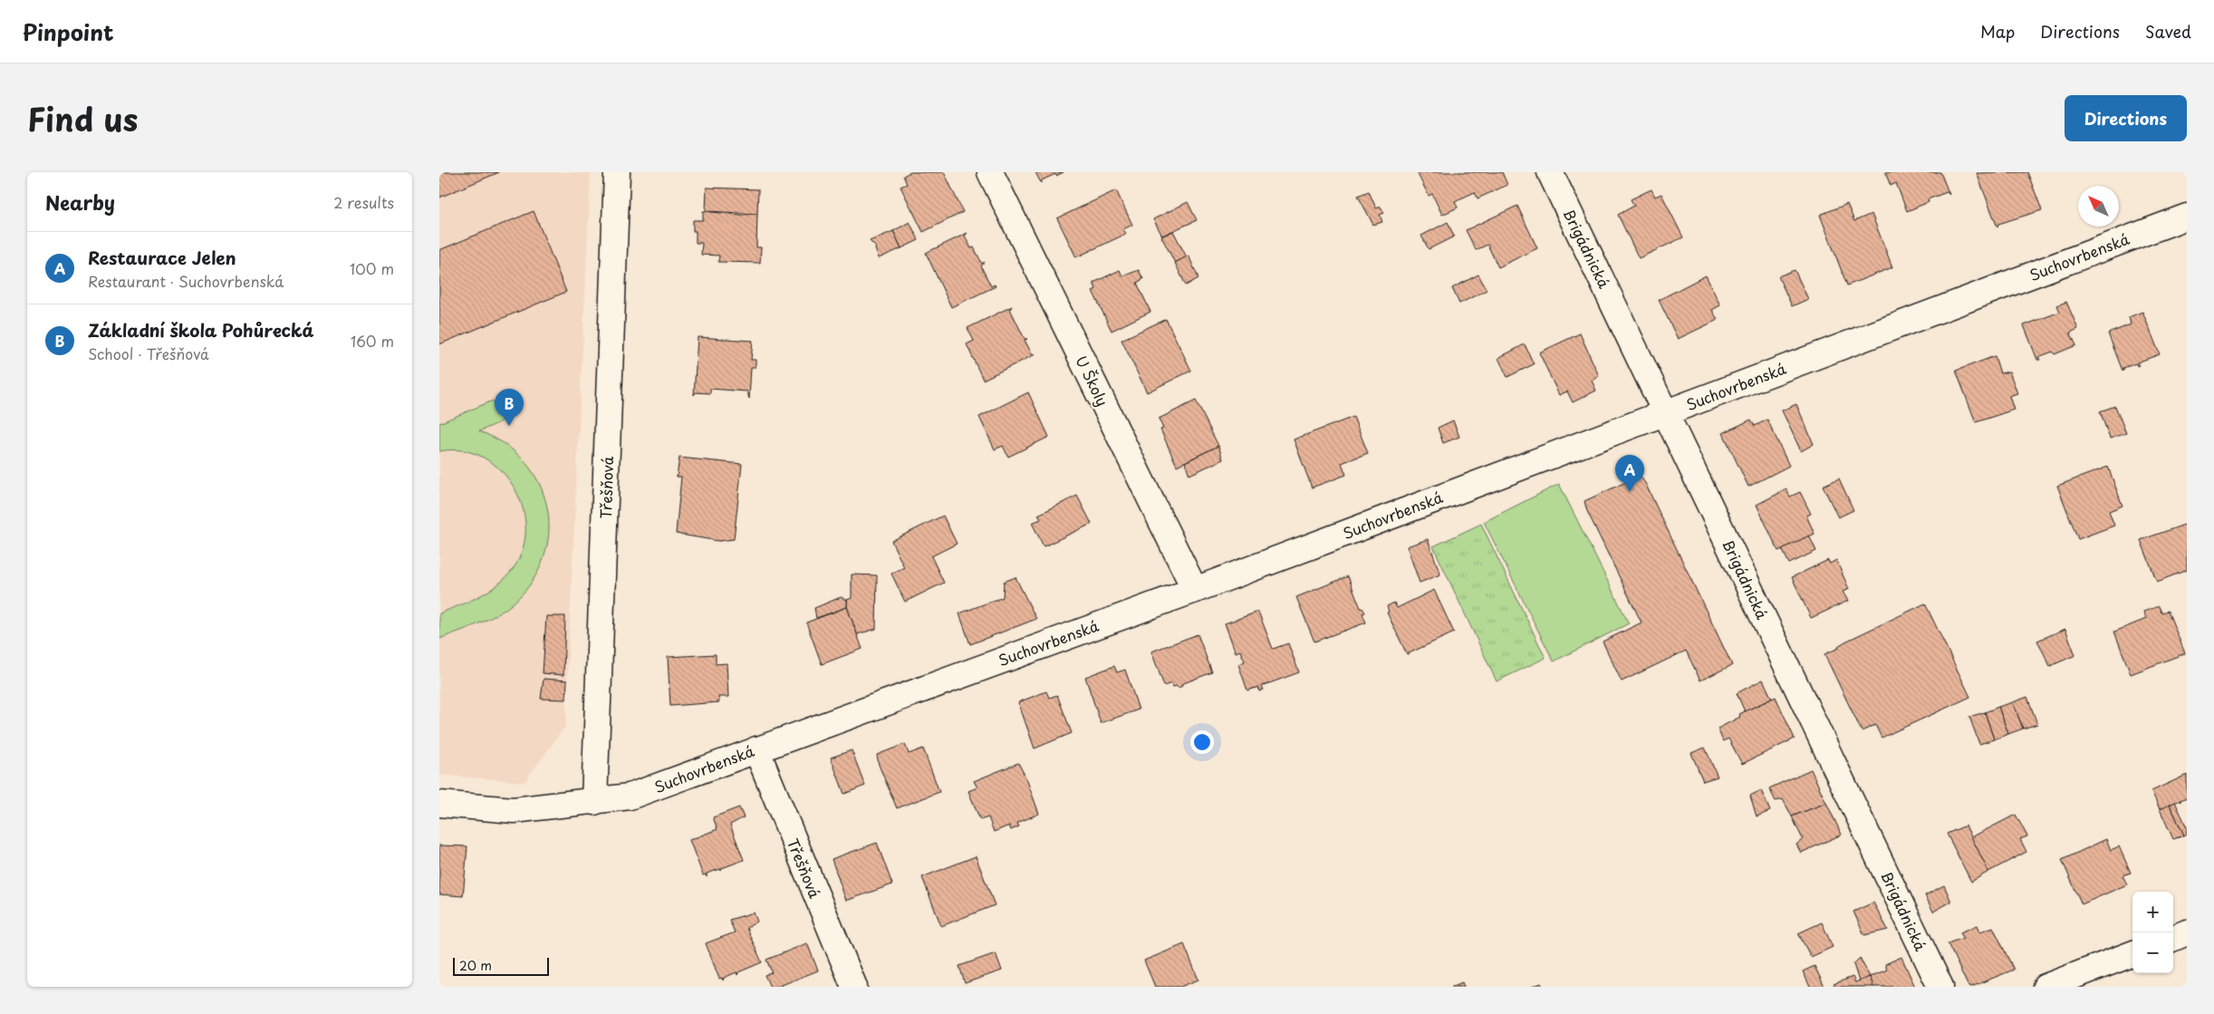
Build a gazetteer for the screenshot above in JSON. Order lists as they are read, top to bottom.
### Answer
{
  "streets": {
    "street": [
      "Brigádnická",
      "Suchovrbenská",
      "U Školy",
      "Třešňová"
    ]
  },
  "crossings": [
    ["Brigádnická", "Suchovrbenská"],
    ["Suchovrbenská", "U Školy"],
    ["Suchovrbenská", "Třešňová"]
  ],
  "scale_bar": "20 m",
  "north": "top left",
  "page": {
    "header": "Pinpoint",
    "nav": ["Map", "Directions", "Saved"],
    "title": "Find us",
    "buttons": "Directions",
    "heading": ["Nearby", "2 results"],
    "list": [
      {
        "mark": "A",
        "name": "Restaurace Jelen",
        "note": "Restaurant · Suchovrbenská",
        "value": "100 m"
      },
      {
        "mark": "B",
        "name": "Základní škola Pohůrecká",
        "note": "School · Třešňová",
        "value": "160 m"
      }
    ],
    "pins": ["B", "A"],
    "map_buttons": ["+", "−"],
    "scale": "20 m"
  }
}
